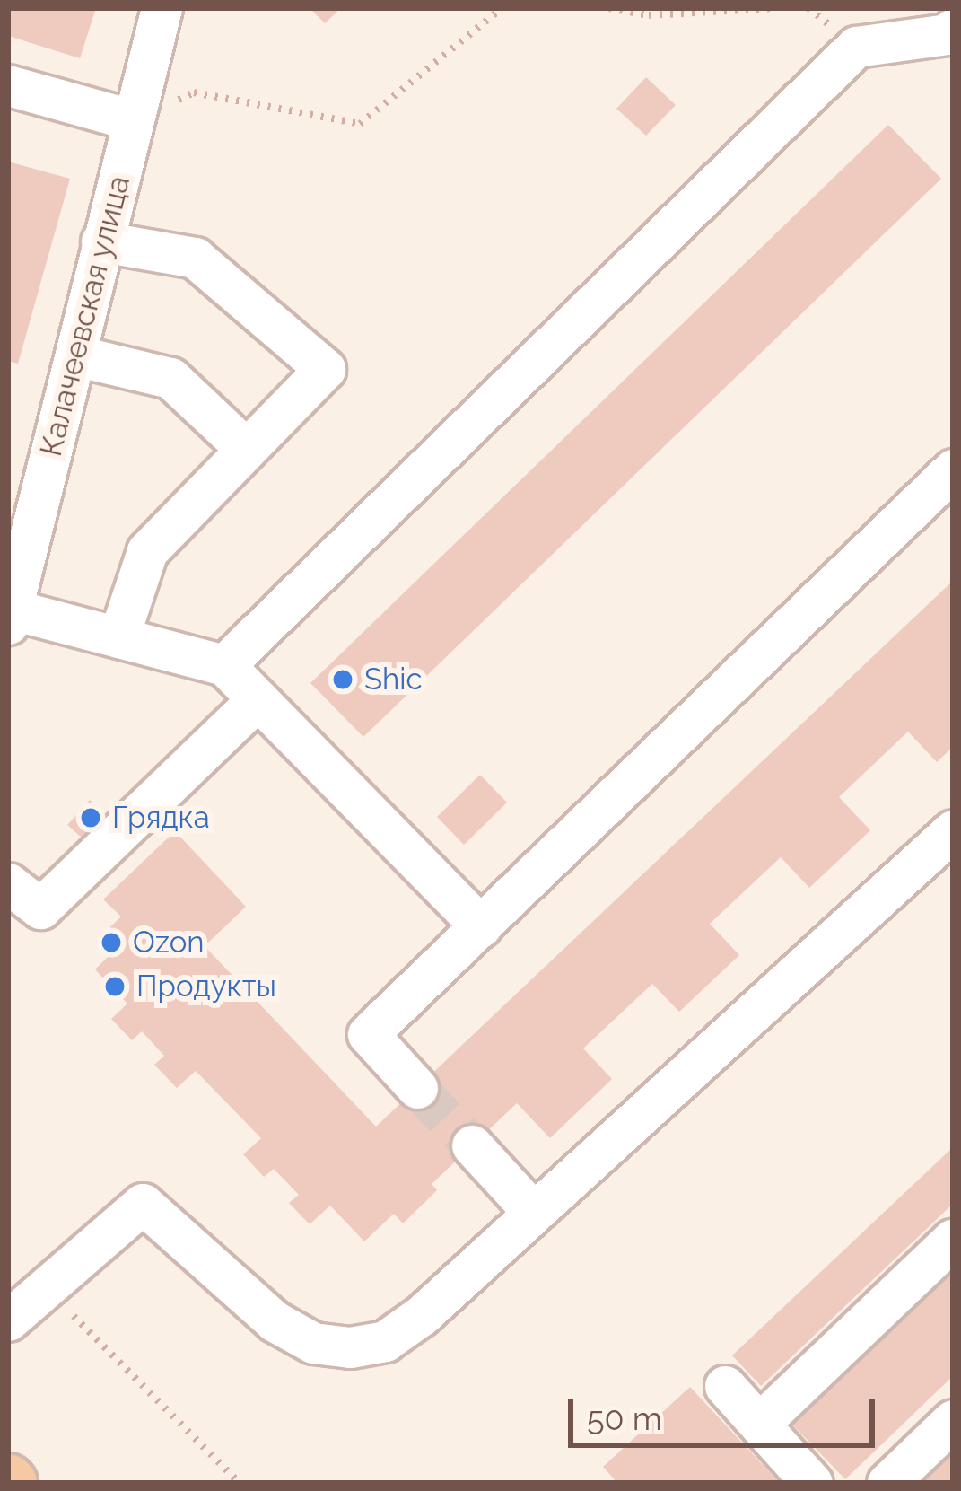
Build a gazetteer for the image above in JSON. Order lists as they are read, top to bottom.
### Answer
{
  "streets": {
    "street": ["Калачеевская улица"]
  },
  "places": [
    "Shic",
    "Грядка",
    "Ozon",
    "Продукты"
  ],
  "scale_bar": "50 m"
}
